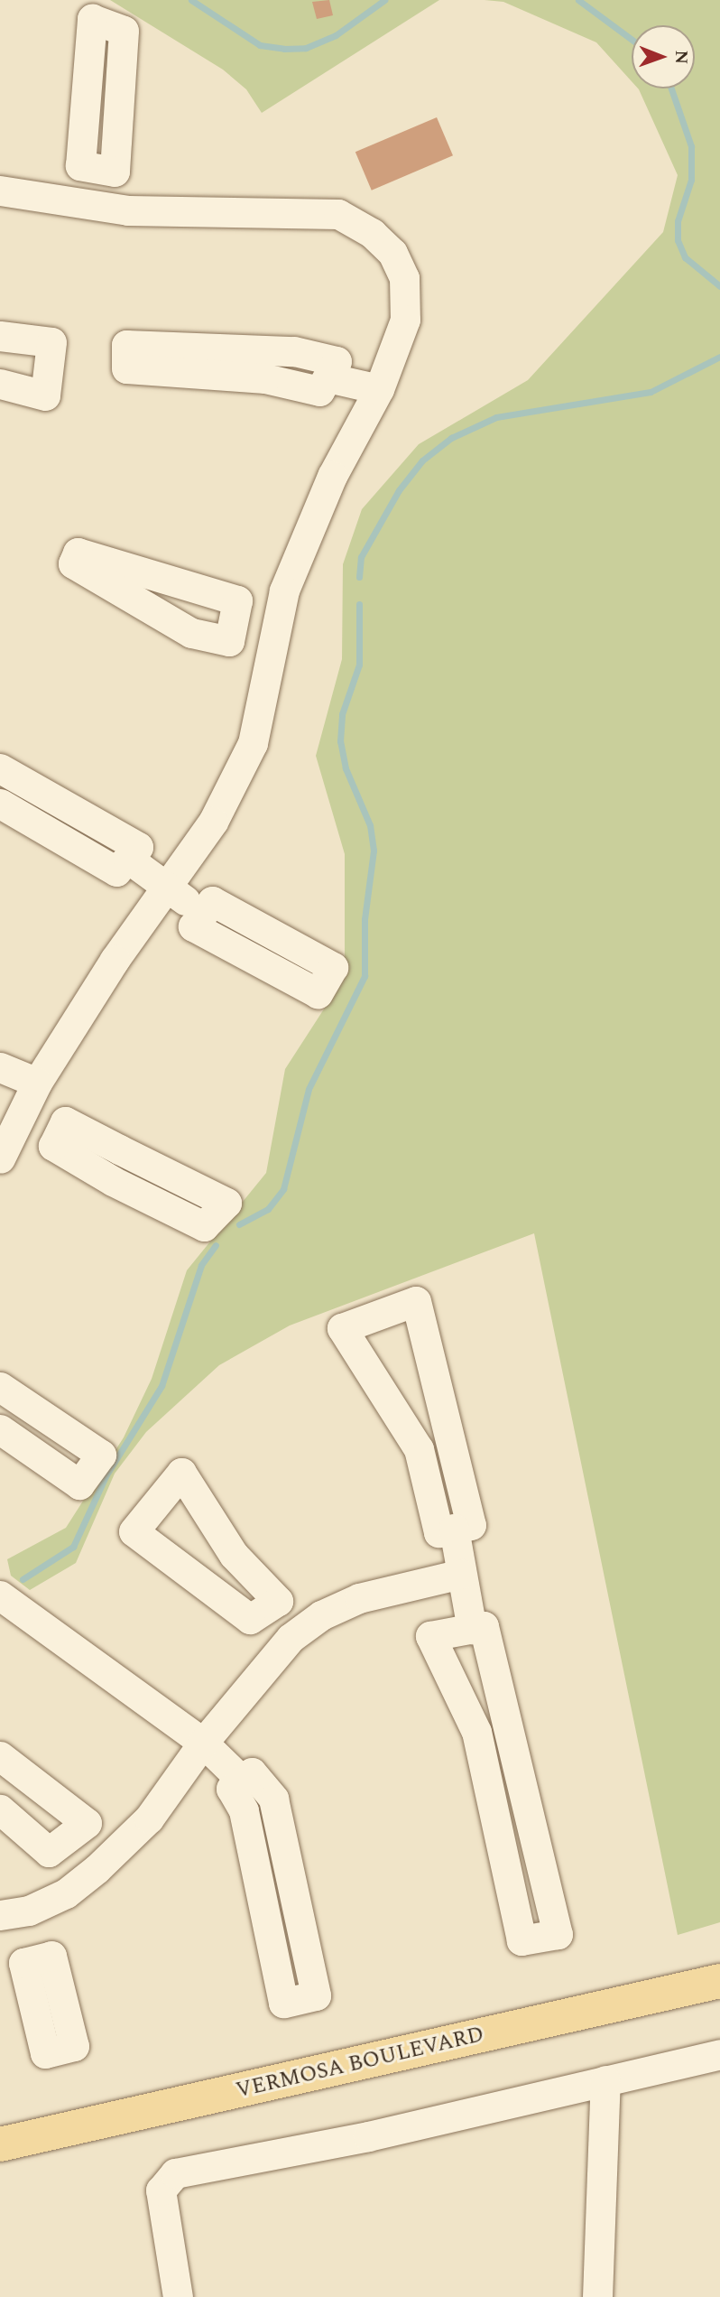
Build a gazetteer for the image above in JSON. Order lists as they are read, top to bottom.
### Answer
{
  "streets": {
    "main road": ["VERMOSA BOULEVARD"]
  },
  "north": "right"
}
